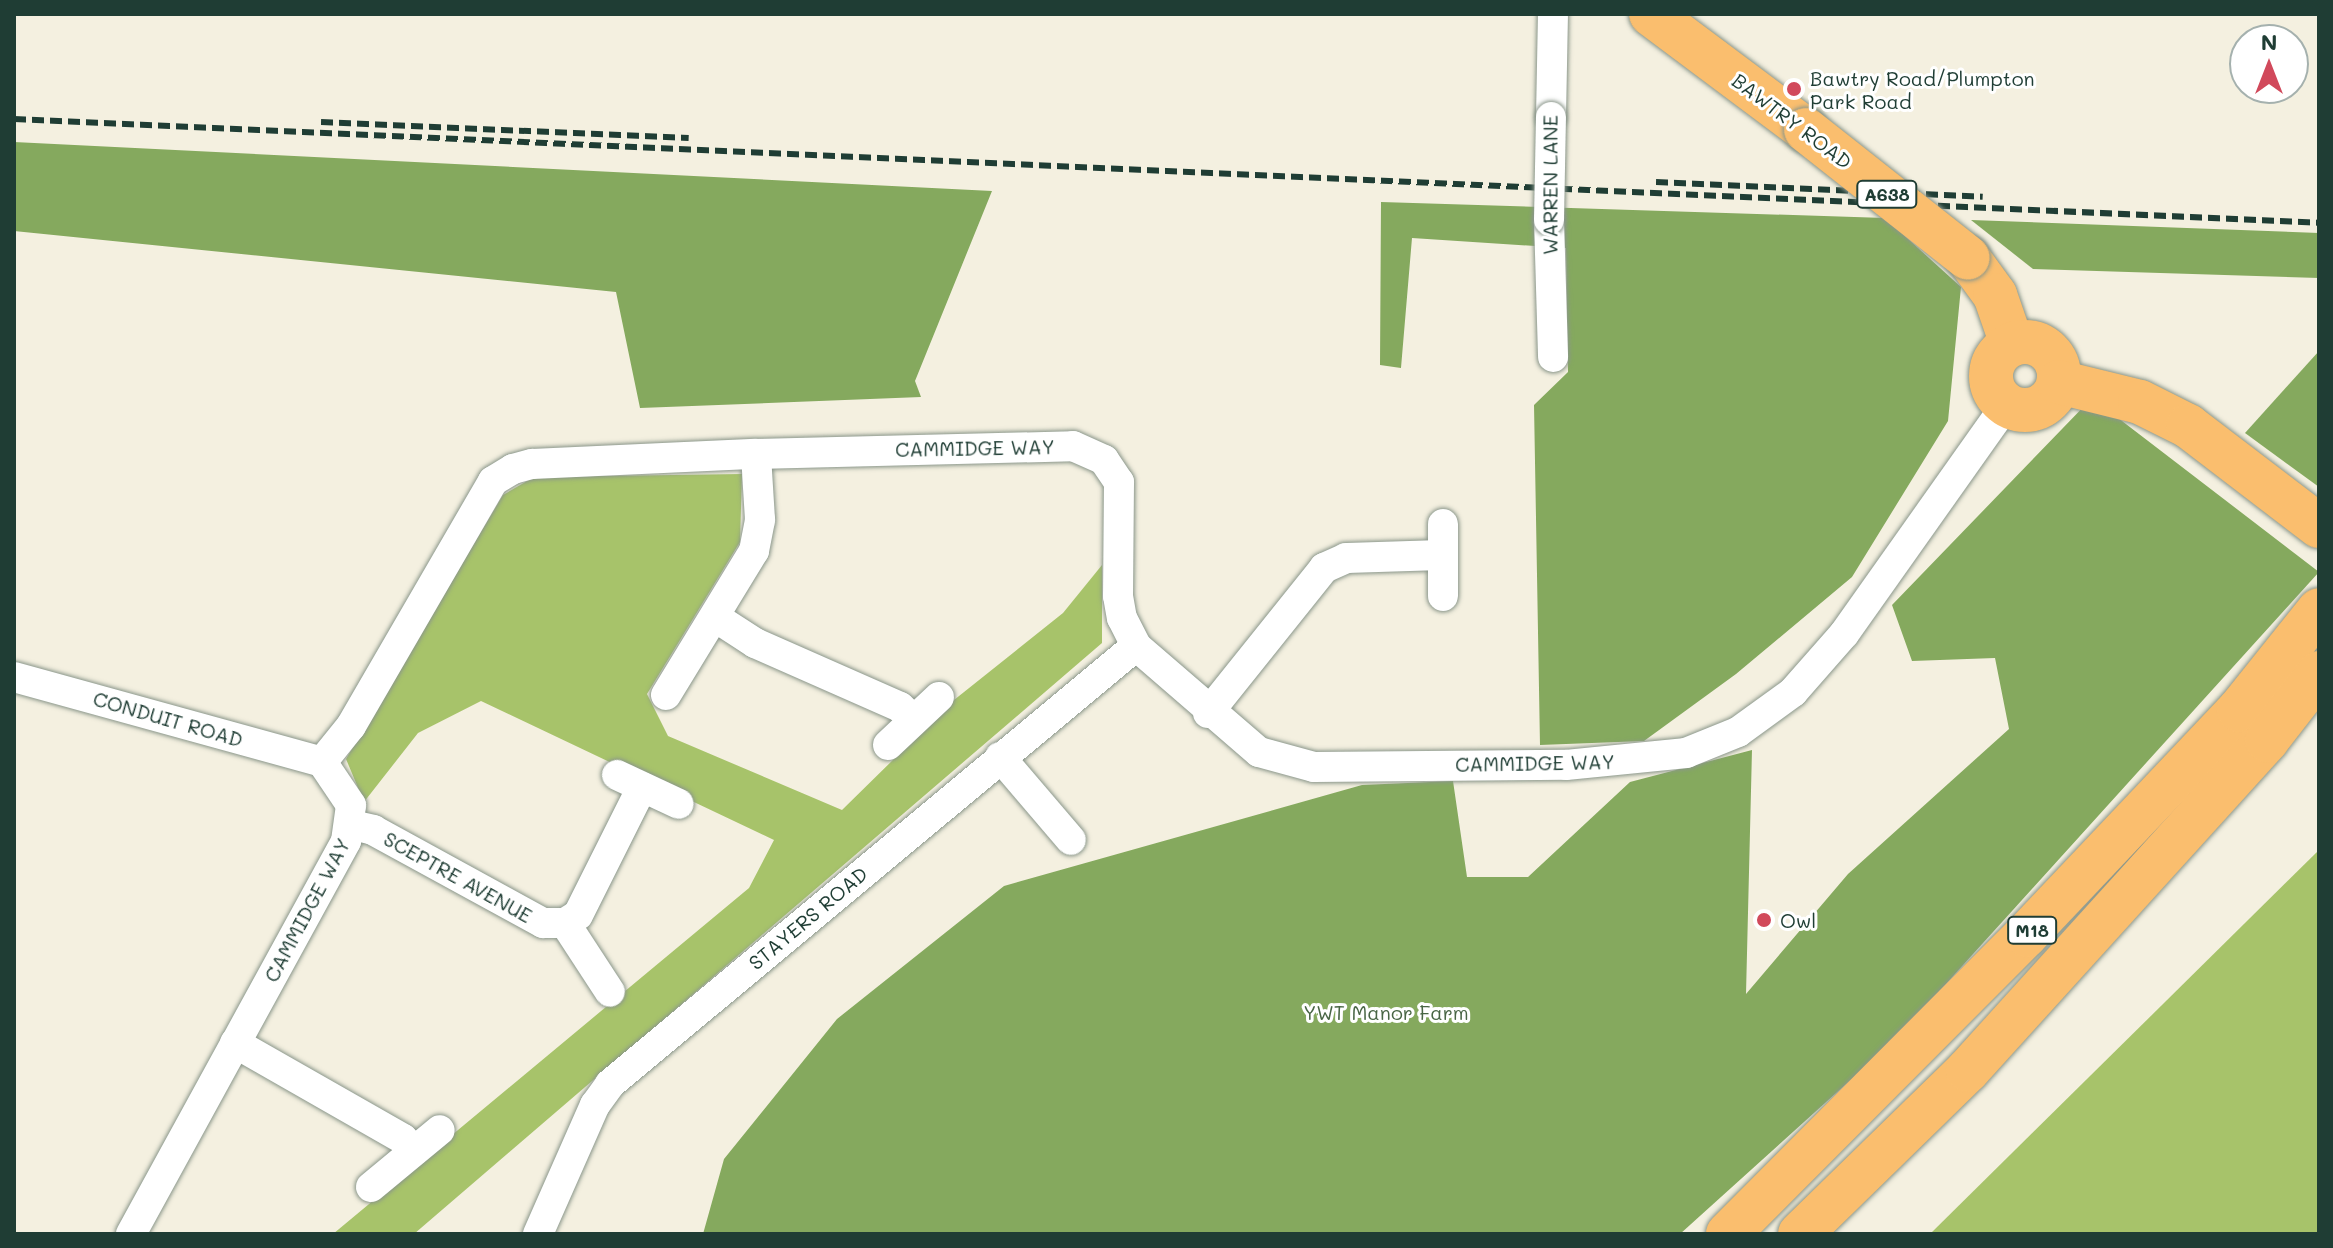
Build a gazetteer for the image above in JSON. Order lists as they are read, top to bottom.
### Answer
{
  "streets": {
    "highway": ["BAWTRY ROAD", "A638", "M18"],
    "street": [
      "WARREN LANE",
      "CAMMIDGE WAY",
      "CONDUIT ROAD",
      "SCEPTRE AVENUE",
      "STAYERS ROAD"
    ]
  },
  "crossings": [
    ["BAWTRY ROAD", "CAMMIDGE WAY"],
    ["CAMMIDGE WAY", "CONDUIT ROAD"],
    ["CAMMIDGE WAY", "SCEPTRE AVENUE"],
    ["CAMMIDGE WAY", "STAYERS ROAD"]
  ],
  "parks": ["YWT Manor Farm"],
  "places": ["Bawtry Road/Plumpton Park Road", "Owl"],
  "north": "top"
}
